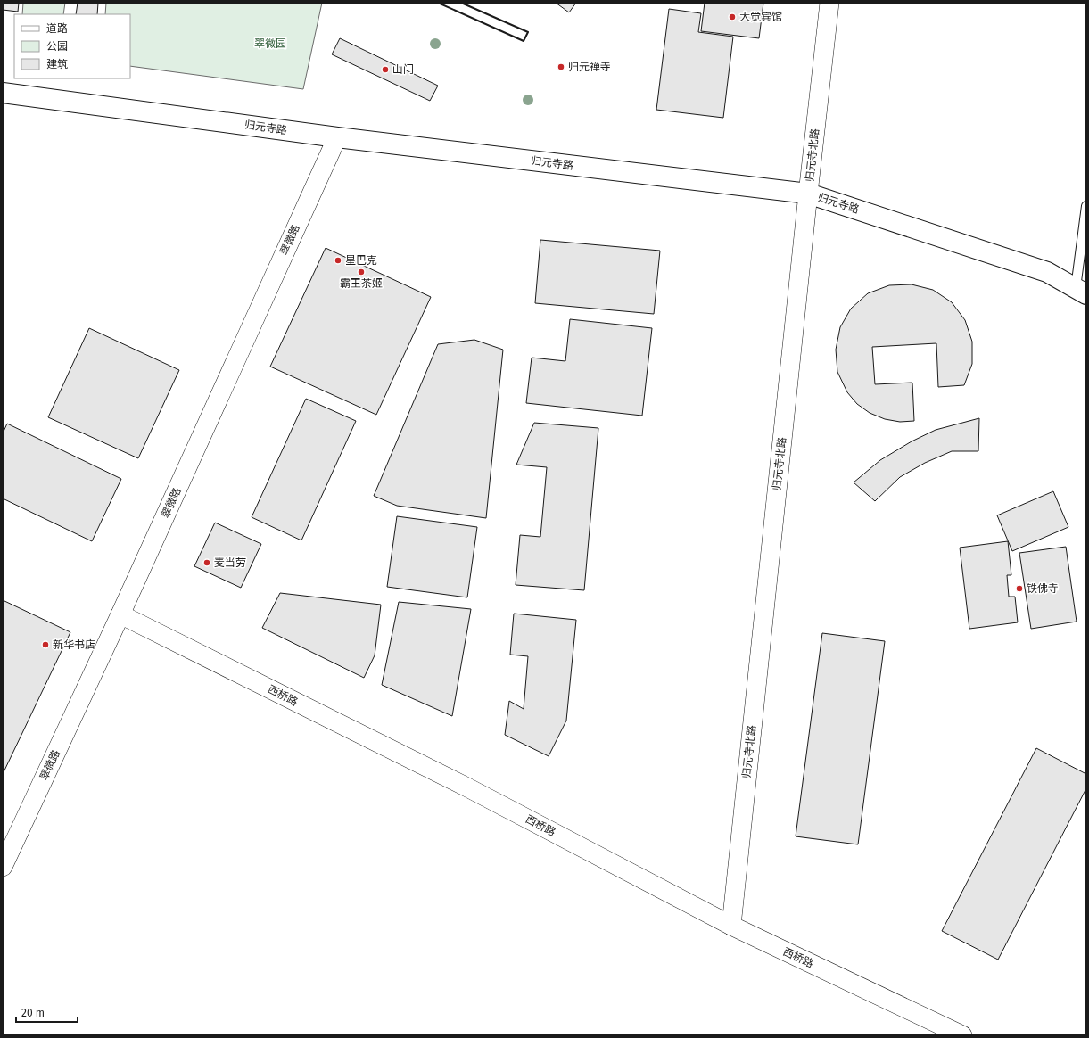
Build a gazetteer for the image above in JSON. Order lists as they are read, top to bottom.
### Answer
{
  "streets": {
    "street": [
      "归元寺路",
      "归元寺北路",
      "翠微路",
      "西桥路"
    ]
  },
  "crossings": [
    ["归元寺路", "归元寺北路"],
    ["归元寺路", "翠微路"],
    ["归元寺北路", "西桥路"],
    ["翠微路", "西桥路"]
  ],
  "parks": ["翠微园"],
  "places": [
    "大觉宾馆",
    "归元禅寺",
    "山门",
    "星巴克",
    "霸王茶姬",
    "麦当劳",
    "铁佛寺",
    "新华书店"
  ],
  "legend": ["道路", "公园", "建筑"],
  "scale_bar": "20 m"
}
